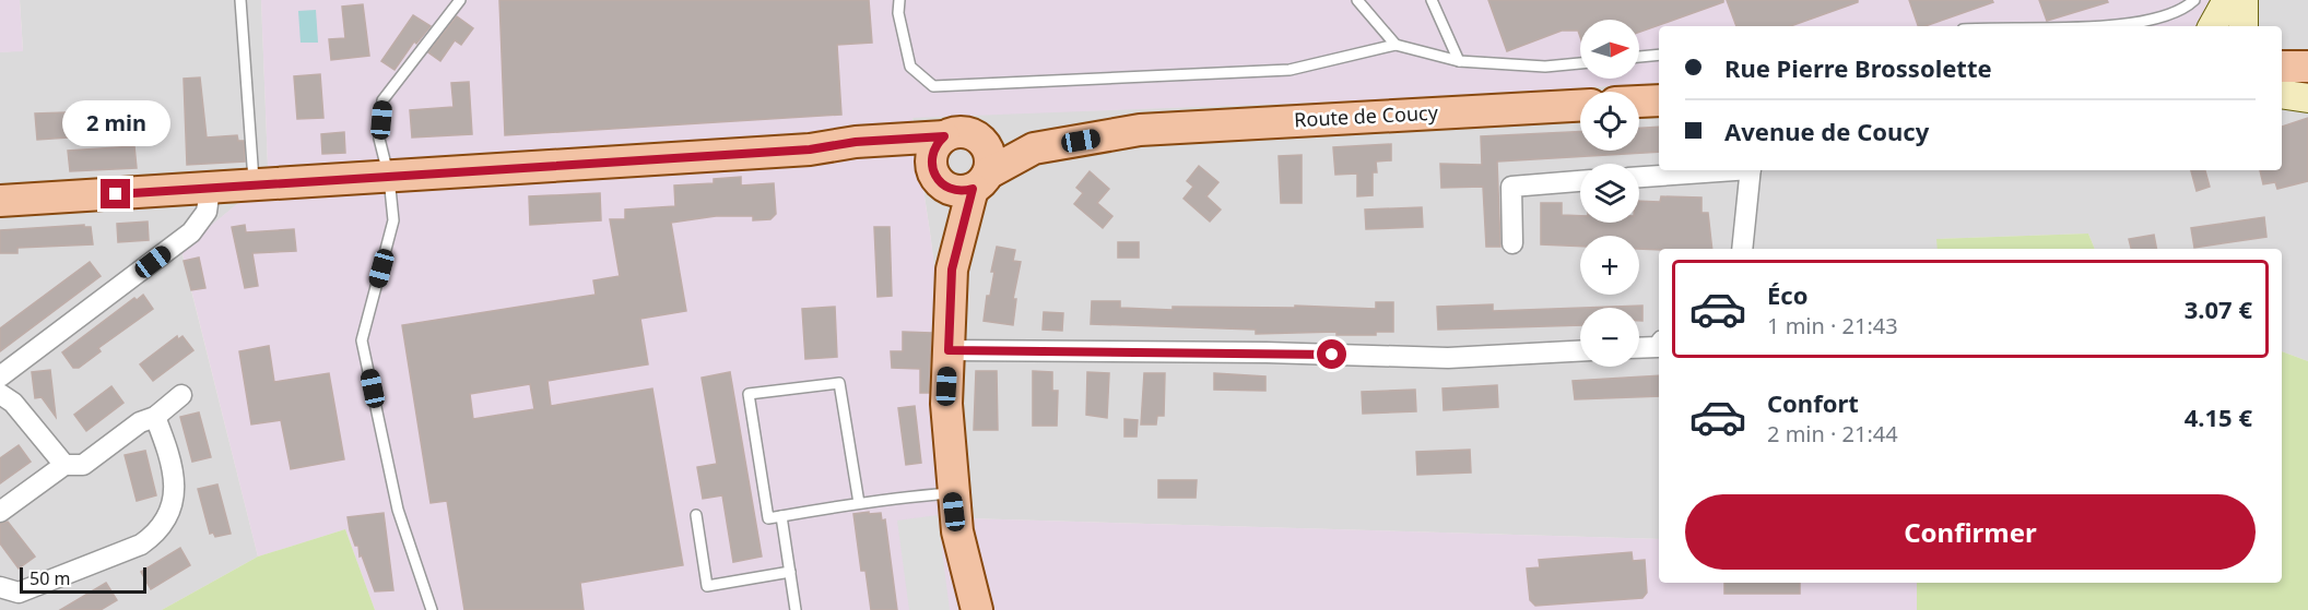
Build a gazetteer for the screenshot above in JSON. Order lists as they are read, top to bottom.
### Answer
{
  "streets": {
    "main road": ["Route de Coucy"]
  },
  "scale_bar": "50 m",
  "north": "right",
  "page": {
    "map_buttons": ["+", "−"],
    "banner": ["Rue Pierre Brossolette", "Avenue de Coucy"],
    "bubble": "2 min",
    "list": [
      {
        "name": "Éco",
        "note": "1 min · 21:43",
        "value": "3.07 €"
      },
      {
        "name": "Confort",
        "note": "2 min · 21:44",
        "value": "4.15 €"
      }
    ],
    "buttons": "Confirmer",
    "scale": "50 m"
  }
}
